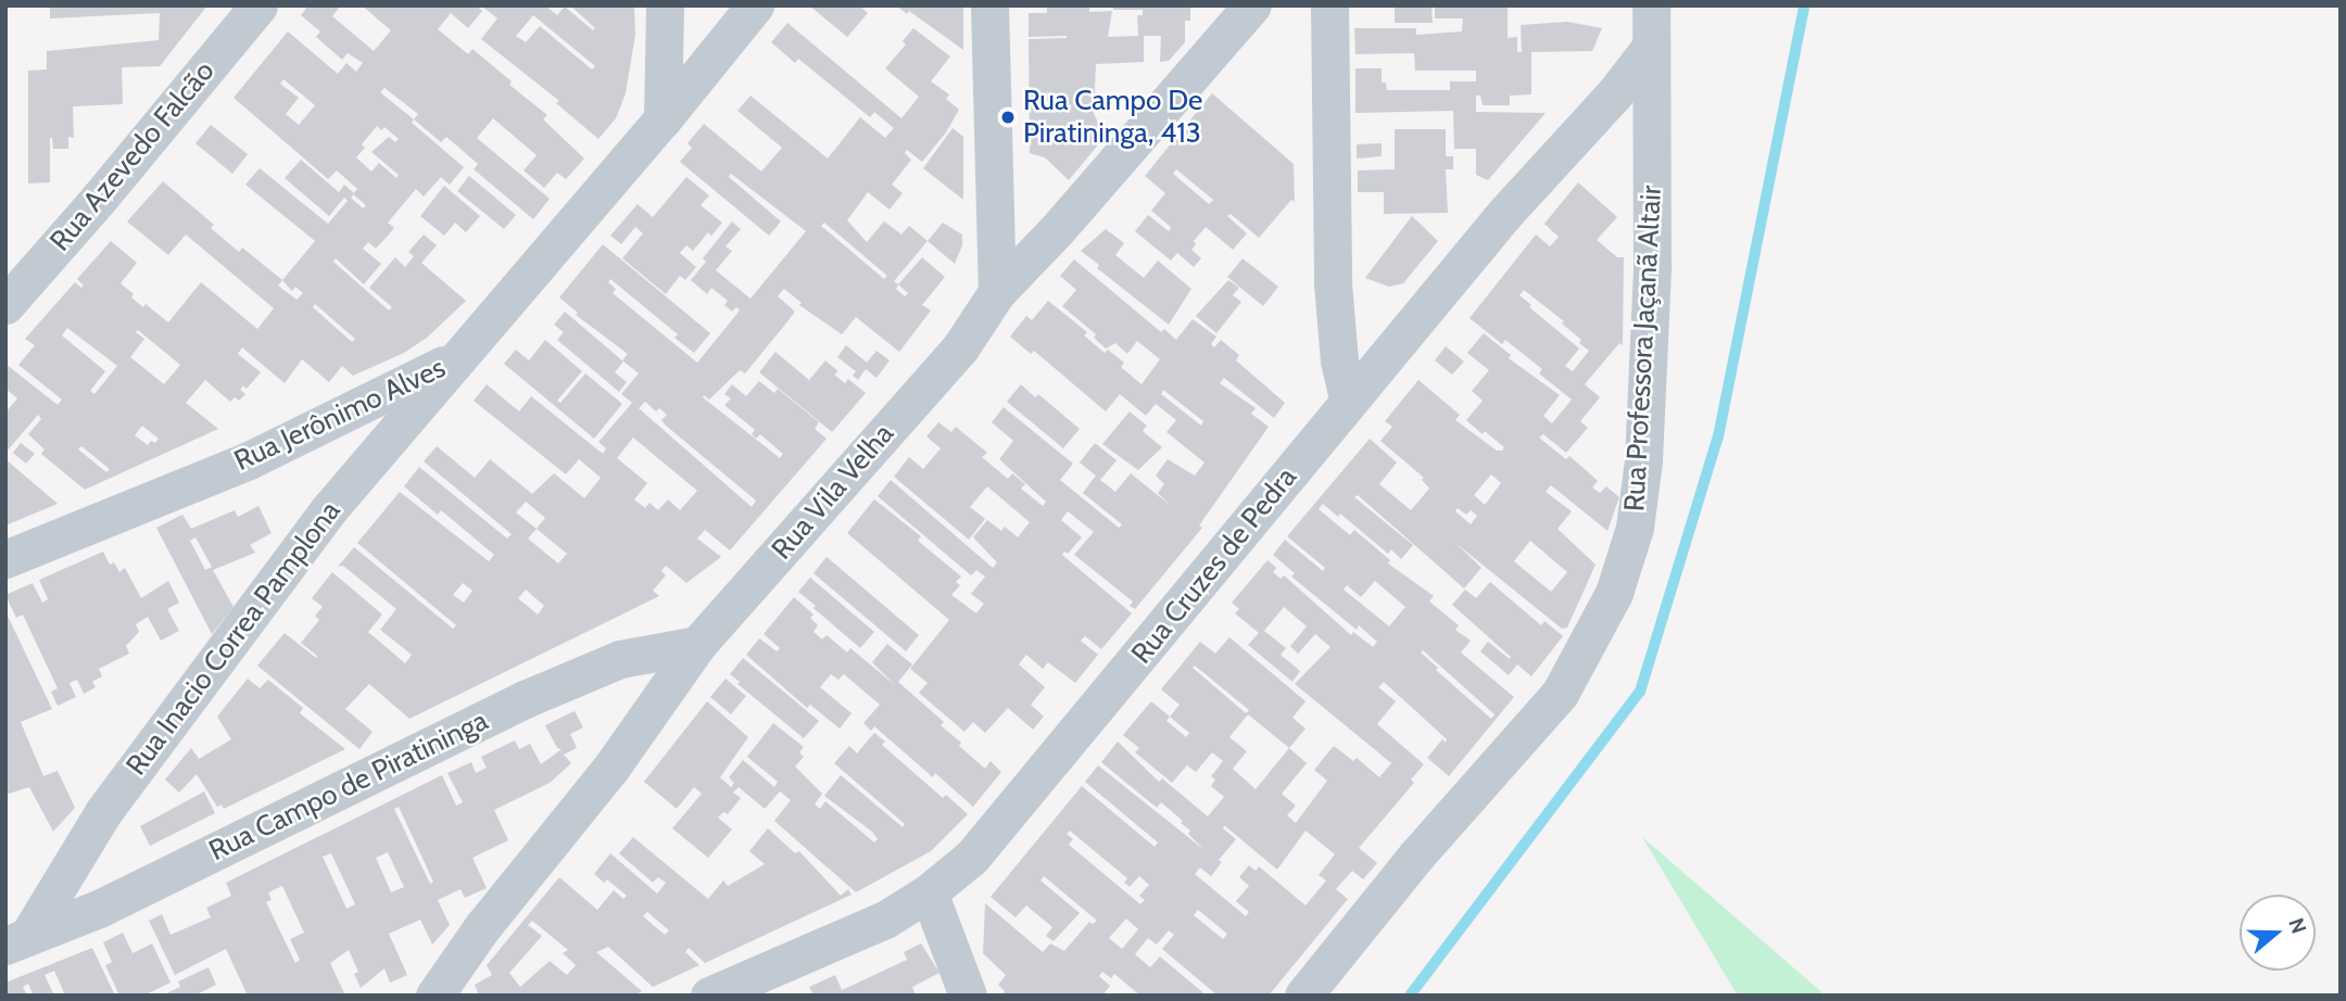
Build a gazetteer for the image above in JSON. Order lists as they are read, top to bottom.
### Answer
{
  "streets": {
    "street": [
      "Rua Azevedo Falcão",
      "Rua Professora Jaçanã Altair",
      "Rua Jerônimo Alves",
      "Rua Vila Velha",
      "Rua Cruzes de Pedra",
      "Rua Inacio Correa Pamplona",
      "Rua Campo de Piratininga"
    ]
  },
  "crossings": [
    ["Rua Professora Jaçanã Altair", "Rua Cruzes de Pedra"],
    ["Rua Jerônimo Alves", "Rua Inacio Correa Pamplona"],
    ["Rua Vila Velha", "Rua Campo de Piratininga"],
    ["Rua Inacio Correa Pamplona", "Rua Campo de Piratininga"]
  ],
  "places": ["Rua Campo De Piratininga, 413"],
  "north": "right"
}
